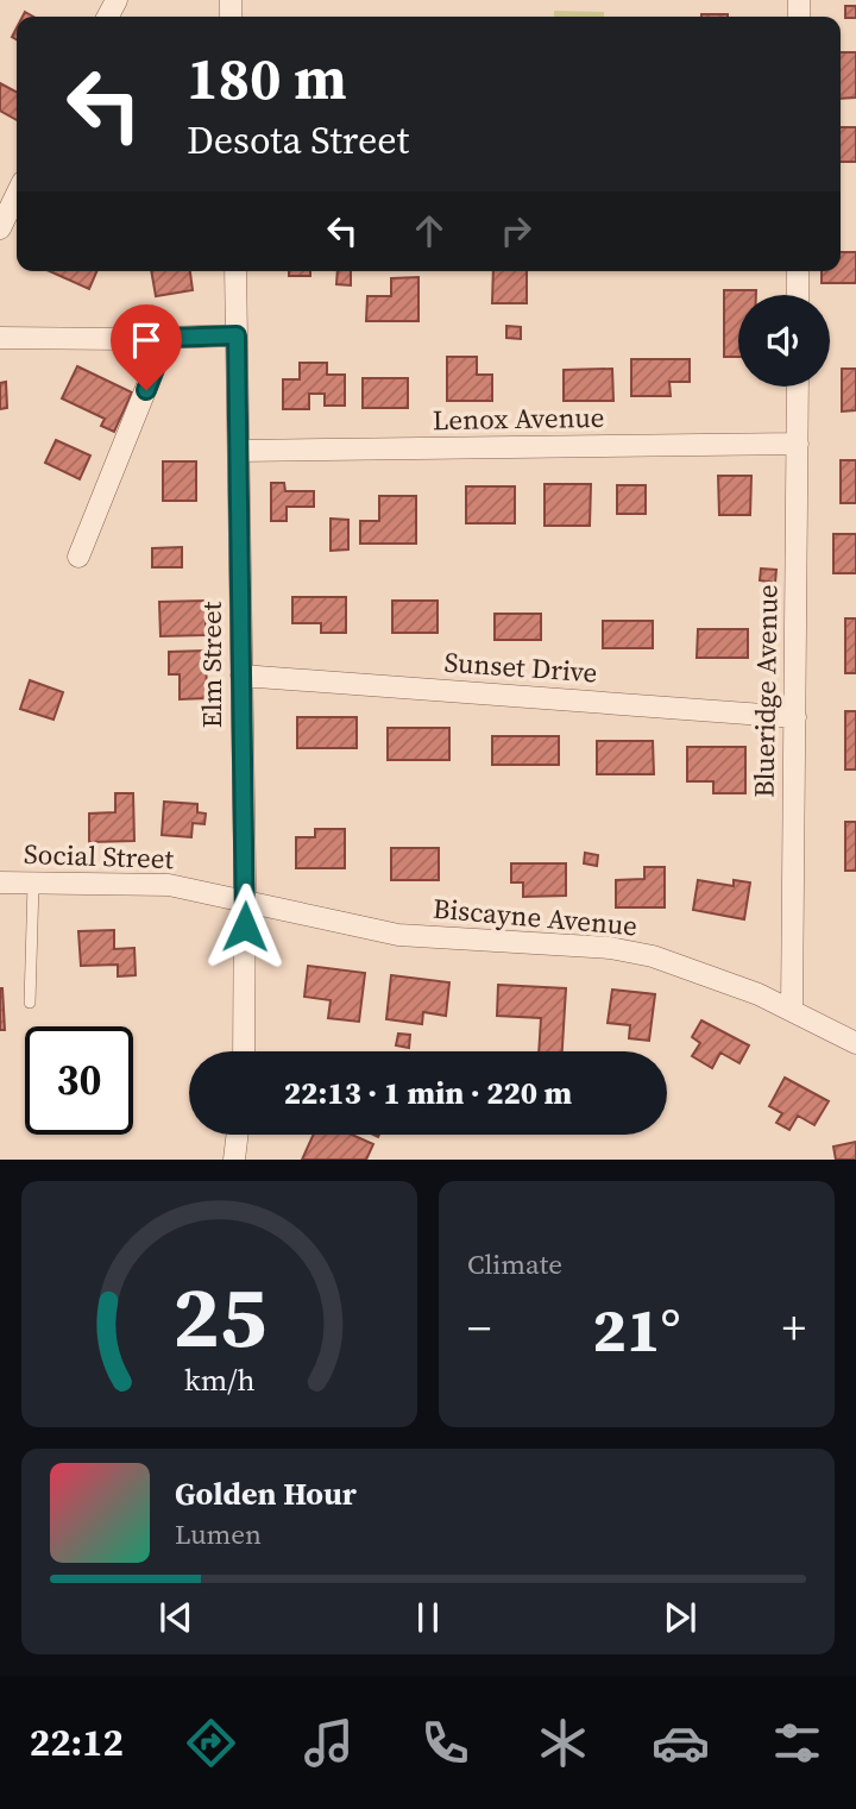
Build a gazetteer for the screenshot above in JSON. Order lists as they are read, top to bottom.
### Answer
{
  "streets": {
    "street": [
      "Lenox Avenue",
      "Elm Street",
      "Sunset Drive",
      "Blueridge Avenue",
      "Social Street",
      "Biscayne Avenue"
    ]
  },
  "crossings": [
    ["Lenox Avenue", "Elm Street"],
    ["Lenox Avenue", "Blueridge Avenue"],
    ["Elm Street", "Sunset Drive"],
    ["Elm Street", "Social Street"],
    ["Elm Street", "Biscayne Avenue"],
    ["Sunset Drive", "Blueridge Avenue"],
    ["Blueridge Avenue", "Biscayne Avenue"],
    ["Social Street", "Biscayne Avenue"]
  ],
  "page": {
    "turn": ["180 m", "Desota Street"],
    "limit": "30",
    "trip": "22:13 · 1 min · 220 m",
    "tile": "Climate",
    "heat": ["−", "21°", "+"],
    "song": ["Golden Hour", "Lumen"],
    "tabs": "22:12",
    "gauge": ["25", "km/h"]
  }
}
